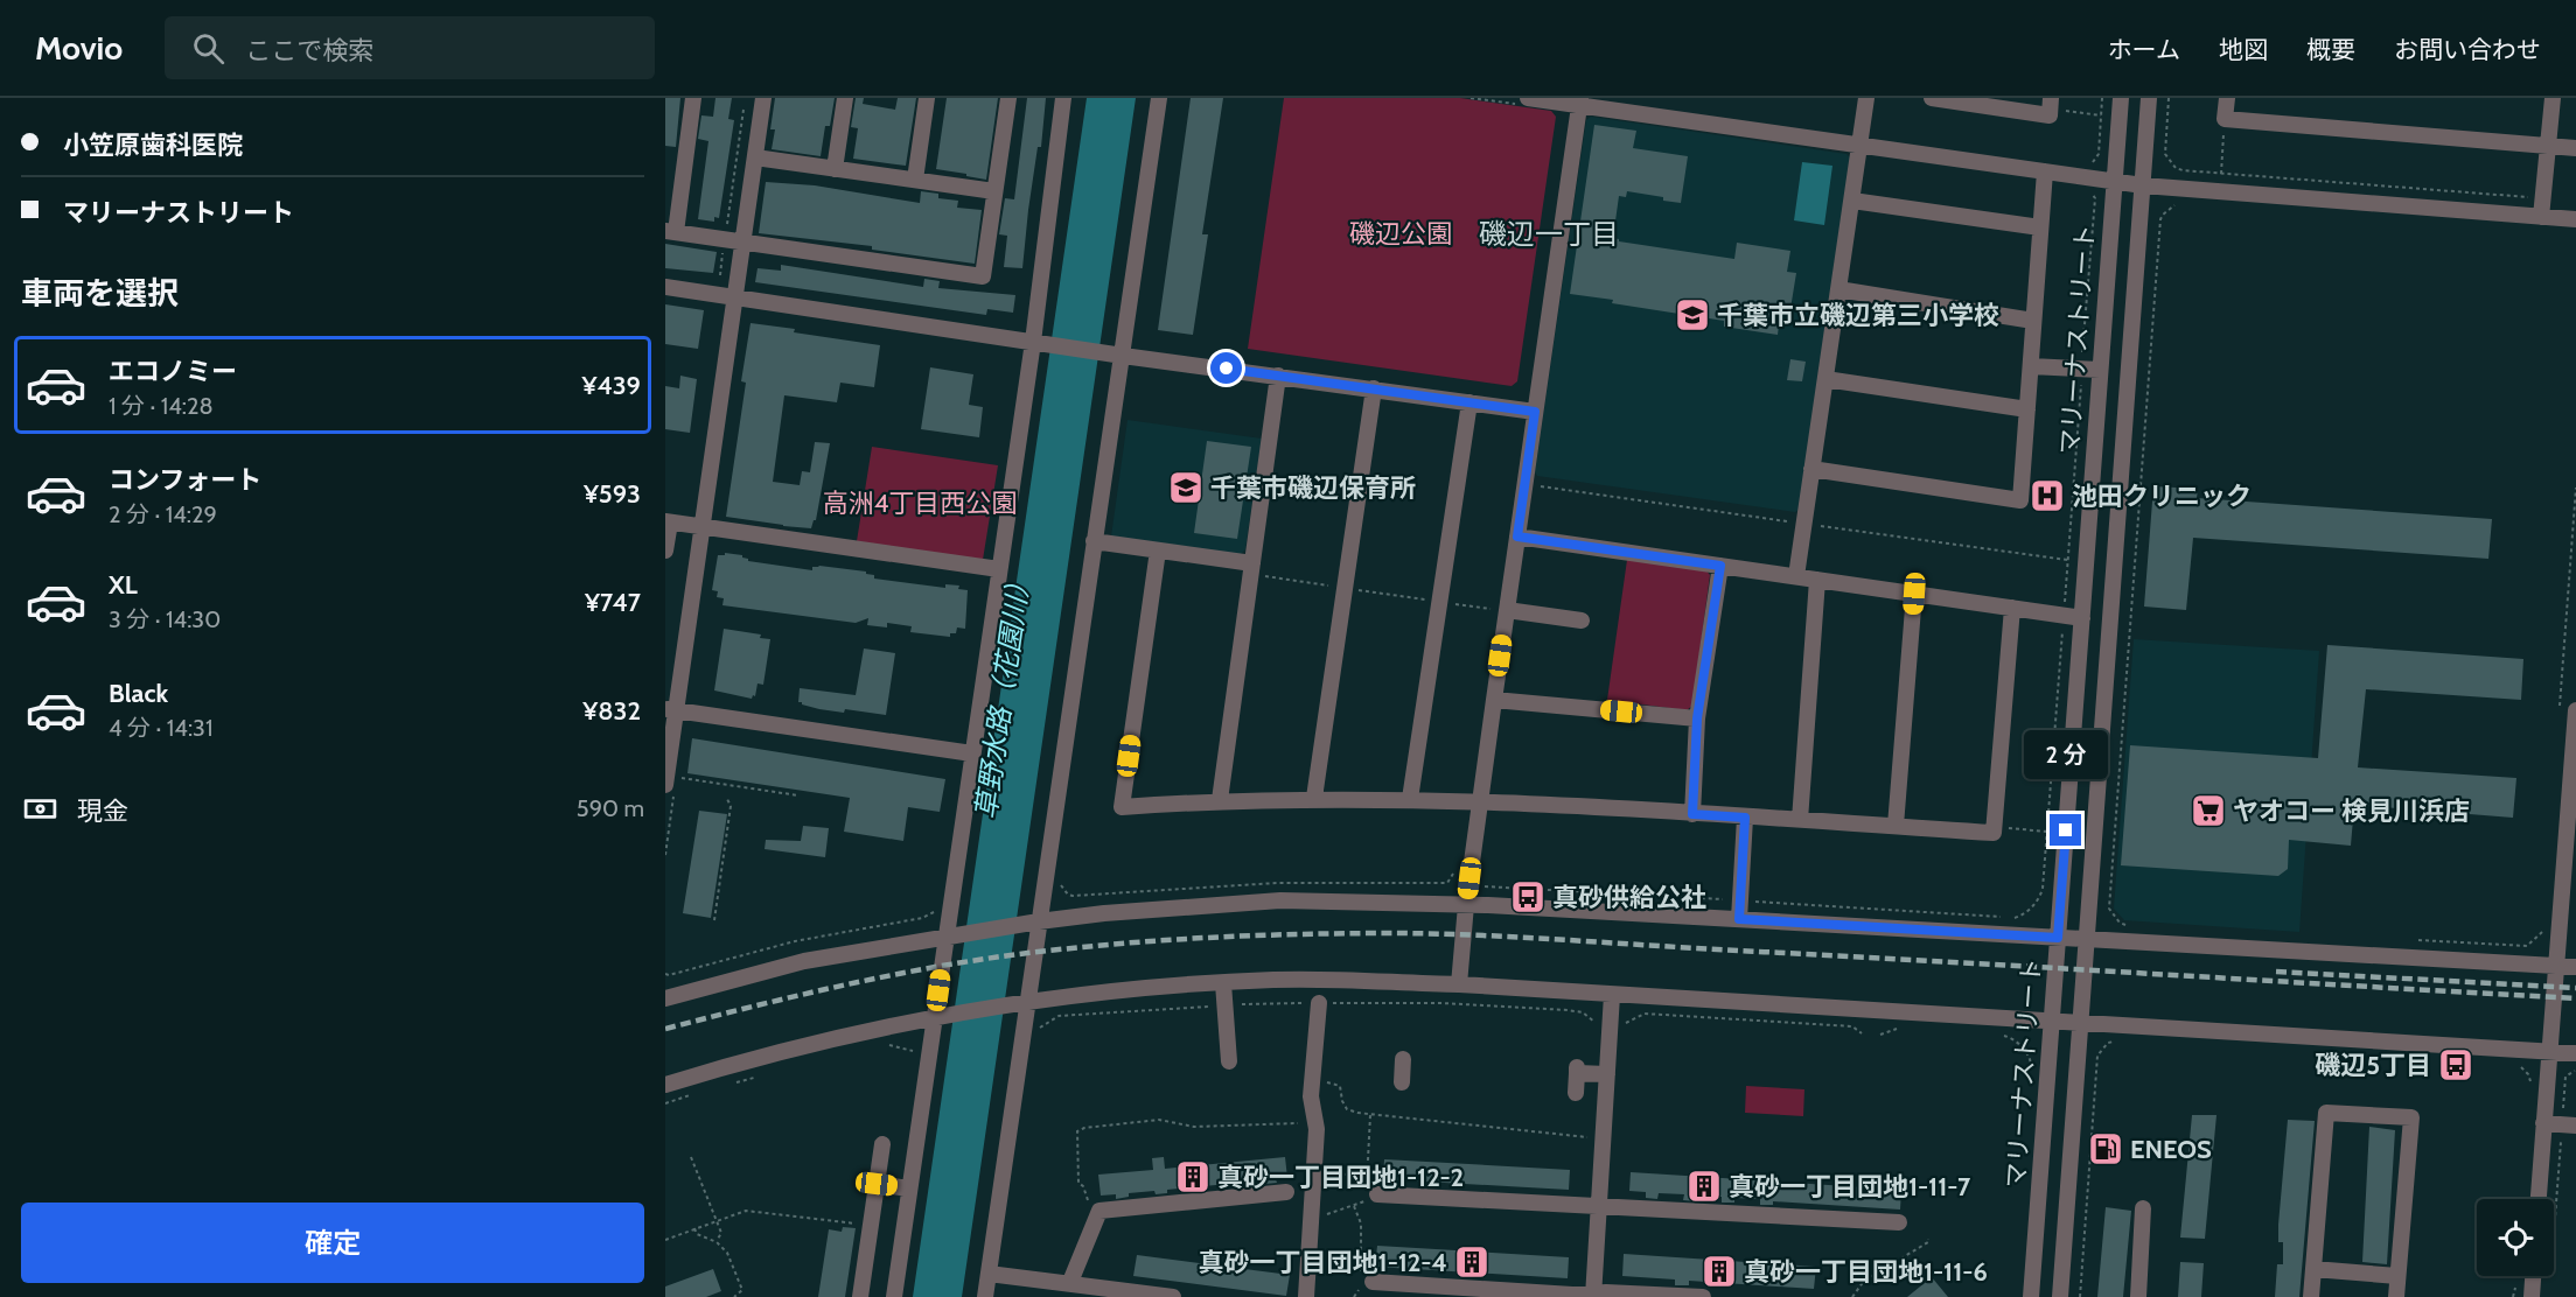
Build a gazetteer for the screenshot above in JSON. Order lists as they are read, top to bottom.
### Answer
{
  "streets": {
    "street": ["マリーナストリート"]
  },
  "districts": ["磯辺一丁目"],
  "water": ["草野水路（花園川）"],
  "parks": ["磯辺公園", "高洲4丁目西公園"],
  "places": {
    "school or university": ["千葉市立磯辺第三小学校", "千葉市磯辺保育所"],
    "hospital": ["池田クリニック"],
    "supermarket": ["ヤオコー 検見川浜店"],
    "bus stop": ["真砂供給公社", "磯辺5丁目"],
    "fuel station": ["ENEOS"],
    "building": [
      "真砂一丁目団地1-12-2",
      "真砂一丁目団地1-11-7",
      "真砂一丁目団地1-12-4",
      "真砂一丁目団地1-11-6"
    ]
  },
  "page": {
    "header": "Movio",
    "search": "ここで検索",
    "nav": [
      "ホーム",
      "地図",
      "概要",
      "お問い合わせ"
    ],
    "banner": ["小笠原歯科医院", "マリーナストリート"],
    "heading": "車両を選択",
    "list": [
      {
        "name": "エコノミー",
        "note": "1 分 · 14:28",
        "value": "¥439"
      },
      {
        "name": "コンフォート",
        "note": "2 分 · 14:29",
        "value": "¥593"
      },
      {
        "name": "XL",
        "note": "3 分 · 14:30",
        "value": "¥747"
      },
      {
        "name": "Black",
        "note": "4 分 · 14:31",
        "value": "¥832"
      }
    ],
    "bubble": "2 分",
    "pay": ["現金", "590 m"],
    "buttons": "確定"
  }
}
